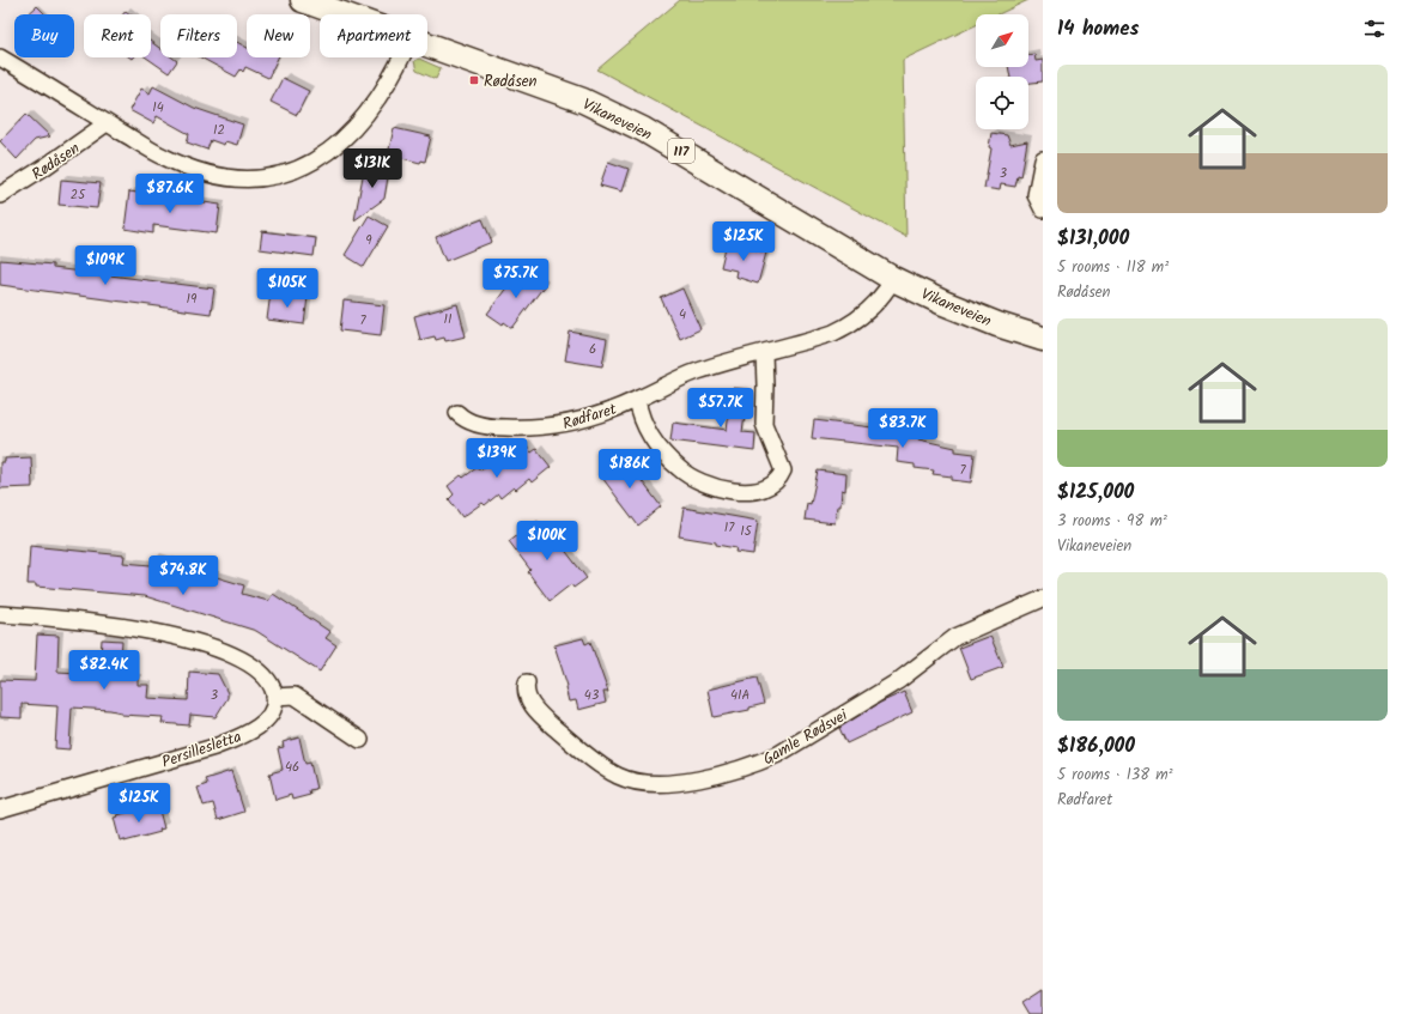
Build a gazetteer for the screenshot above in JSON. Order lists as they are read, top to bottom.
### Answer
{
  "streets": {
    "main road": ["Vikaneveien", "117"],
    "street": [
      "Rødåsen",
      "Rødfaret",
      "Gamle Rødsvei",
      "Persillesletta"
    ]
  },
  "crossings": [
    ["Vikaneveien", "Rødfaret"]
  ],
  "places": {
    "transit": ["Rødåsen"]
  },
  "house_numbers": [
    "14",
    "12",
    "3",
    "25",
    "9",
    "19",
    "4",
    "11",
    "7",
    "6",
    "7",
    "17",
    "15",
    "3",
    "43",
    "41A",
    "46"
  ],
  "north": "top right",
  "page": {
    "heading": "14 homes",
    "chip": [
      "Buy",
      "Rent",
      "Filters",
      "New",
      "Apartment"
    ],
    "list": [
      {
        "name": "$131,000",
        "note": "5 rooms · 118 m² · Rødåsen"
      },
      {
        "name": "$125,000",
        "note": "3 rooms · 98 m² · Vikaneveien"
      },
      {
        "name": "$186,000",
        "note": "5 rooms · 138 m² · Rødfaret"
      }
    ],
    "price": [
      "$131K",
      "$87.6K",
      "$125K",
      "$109K",
      "$75.7K",
      "$105K",
      "$57.7K",
      "$83.7K",
      "$139K",
      "$186K",
      "$100K",
      "$74.8K",
      "$82.4K",
      "$125K"
    ]
  }
}
